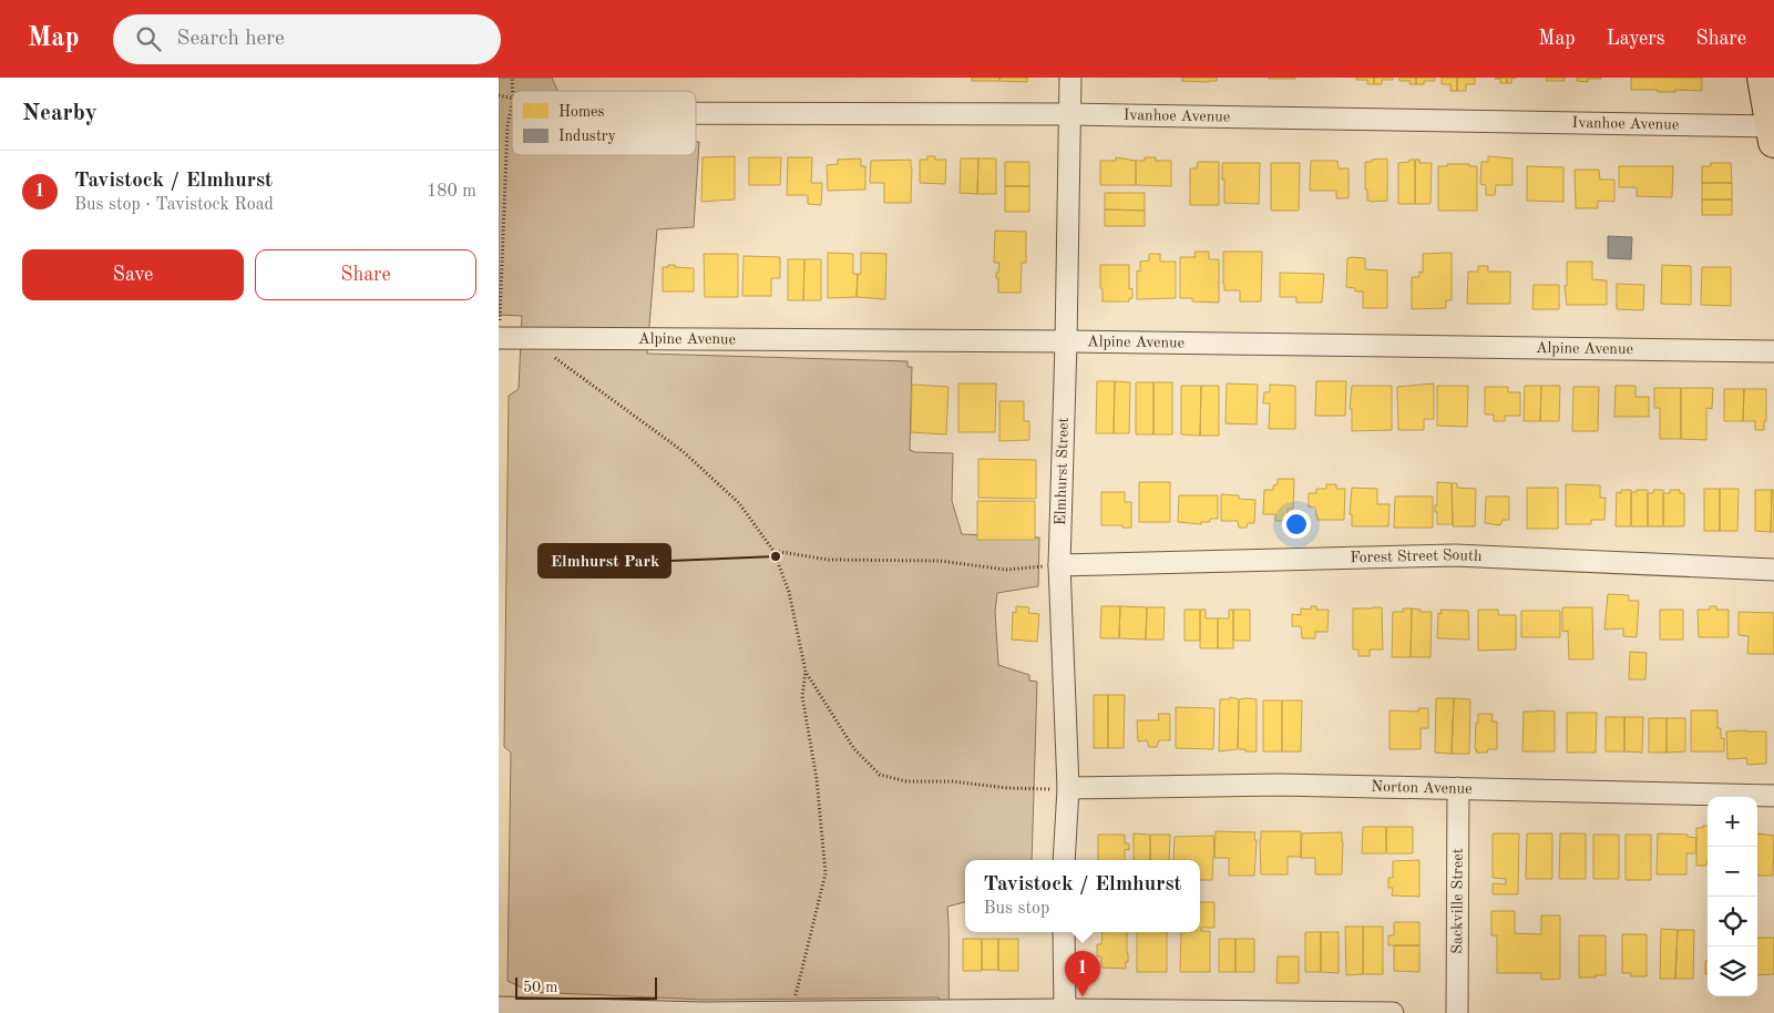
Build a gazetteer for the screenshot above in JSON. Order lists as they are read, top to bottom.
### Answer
{
  "streets": {
    "street": [
      "Ivanhoe Avenue",
      "Alpine Avenue",
      "Elmhurst Street",
      "Forest Street South",
      "Norton Avenue",
      "Sackville Street"
    ]
  },
  "crossings": [
    ["Ivanhoe Avenue", "Elmhurst Street"],
    ["Alpine Avenue", "Elmhurst Street"],
    ["Elmhurst Street", "Forest Street South"],
    ["Elmhurst Street", "Norton Avenue"],
    ["Norton Avenue", "Sackville Street"]
  ],
  "places": ["Elmhurst Park"],
  "legend": ["Homes", "Industry"],
  "scale_bar": "50 m",
  "page": {
    "header": "Map",
    "search": "Search here",
    "nav": ["Map", "Layers", "Share"],
    "heading": "Nearby",
    "list": [
      {
        "mark": "1",
        "name": "Tavistock / Elmhurst",
        "note": "Bus stop · Tavistock Road",
        "value": "180 m"
      }
    ],
    "buttons": ["Save", "Share"],
    "map_buttons": ["+", "−"],
    "popup": ["Tavistock / Elmhurst", "Bus stop"],
    "pins": "1",
    "scale": "50 m"
  }
}
